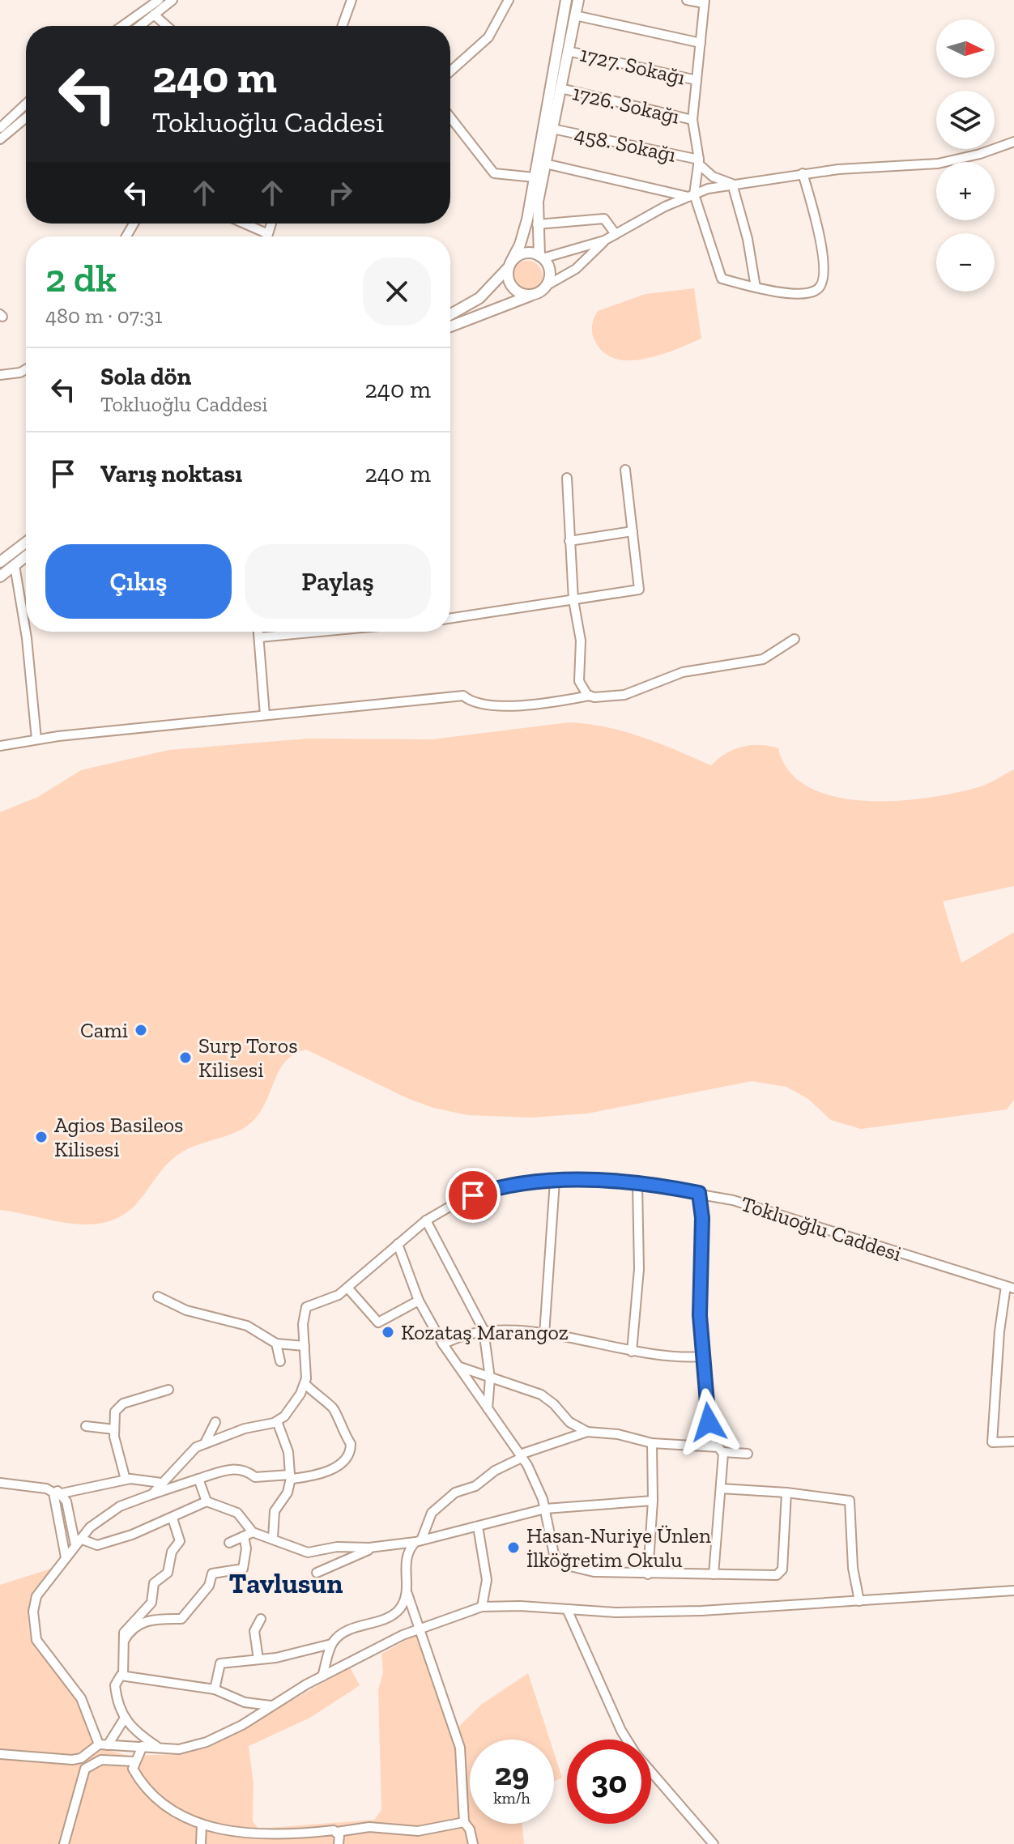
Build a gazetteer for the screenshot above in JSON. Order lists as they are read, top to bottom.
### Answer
{
  "streets": {
    "street": [
      "1727. Sokağı",
      "1726. Sokağı",
      "458. Sokağı",
      "Tokluoğlu Caddesi"
    ]
  },
  "districts": ["Tavlusun"],
  "places": [
    "Cami",
    "Surp Toros Kilisesi",
    "Agios Basileos Kilisesi",
    "Kozataş Marangoz",
    "Hasan-Nuriye Ünlen İlköğretim Okulu"
  ],
  "north": "right",
  "page": {
    "map_buttons": ["+", "−"],
    "turn": ["240 m", "Tokluoğlu Caddesi"],
    "heading": ["2 dk", "480 m · 07:31"],
    "list": [
      {
        "name": "Sola dön",
        "note": "Tokluoğlu Caddesi",
        "value": "240 m"
      },
      {
        "name": "Varış noktası",
        "value": "240 m"
      }
    ],
    "buttons": ["Çıkış", "Paylaş"],
    "speed": "29 km/h",
    "limit": "30"
  }
}
